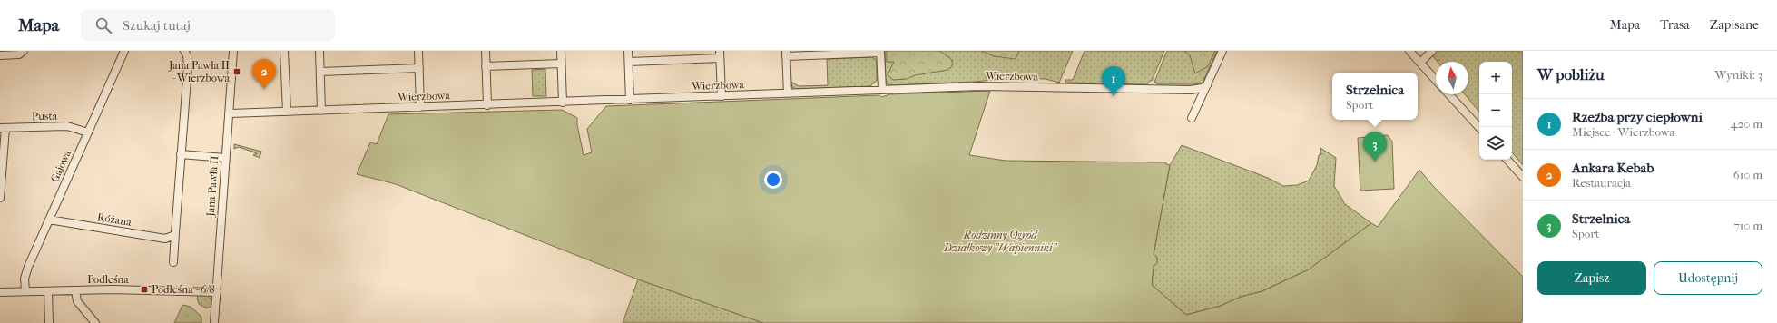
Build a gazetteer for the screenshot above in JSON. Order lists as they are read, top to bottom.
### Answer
{
  "streets": {
    "street": [
      "Wierzbowa",
      "Pusta",
      "Gajowa",
      "Jana Pawła II",
      "Różana",
      "Podleśna"
    ]
  },
  "crossings": [
    ["Wierzbowa", "Jana Pawła II"],
    ["Pusta", "Gajowa"],
    ["Gajowa", "Różana"],
    ["Gajowa", "Podleśna"],
    ["Jana Pawła II", "Podleśna"]
  ],
  "parks": ["Rodzinny Ogród Działkowy \"Wapienniki\""],
  "places": {
    "transit": ["Jana Pawła II - Wierzbowa", "Podleśna - 6/8"]
  },
  "north": "top",
  "page": {
    "header": "Mapa",
    "search": "Szukaj tutaj",
    "nav": ["Mapa", "Trasa", "Zapisane"],
    "heading": ["W pobliżu", "Wyniki: 3"],
    "pins": ["2", "1", "3"],
    "map_buttons": ["+", "−"],
    "popup": ["Strzelnica", "Sport"],
    "list": [
      {
        "mark": "1",
        "name": "Rzeźba przy ciepłowni",
        "note": "Miejsce · Wierzbowa",
        "value": "420 m"
      },
      {
        "mark": "2",
        "name": "Ankara Kebab",
        "note": "Restauracja",
        "value": "610 m"
      },
      {
        "mark": "3",
        "name": "Strzelnica",
        "note": "Sport",
        "value": "710 m"
      }
    ],
    "buttons": ["Zapisz", "Udostępnij"]
  }
}
